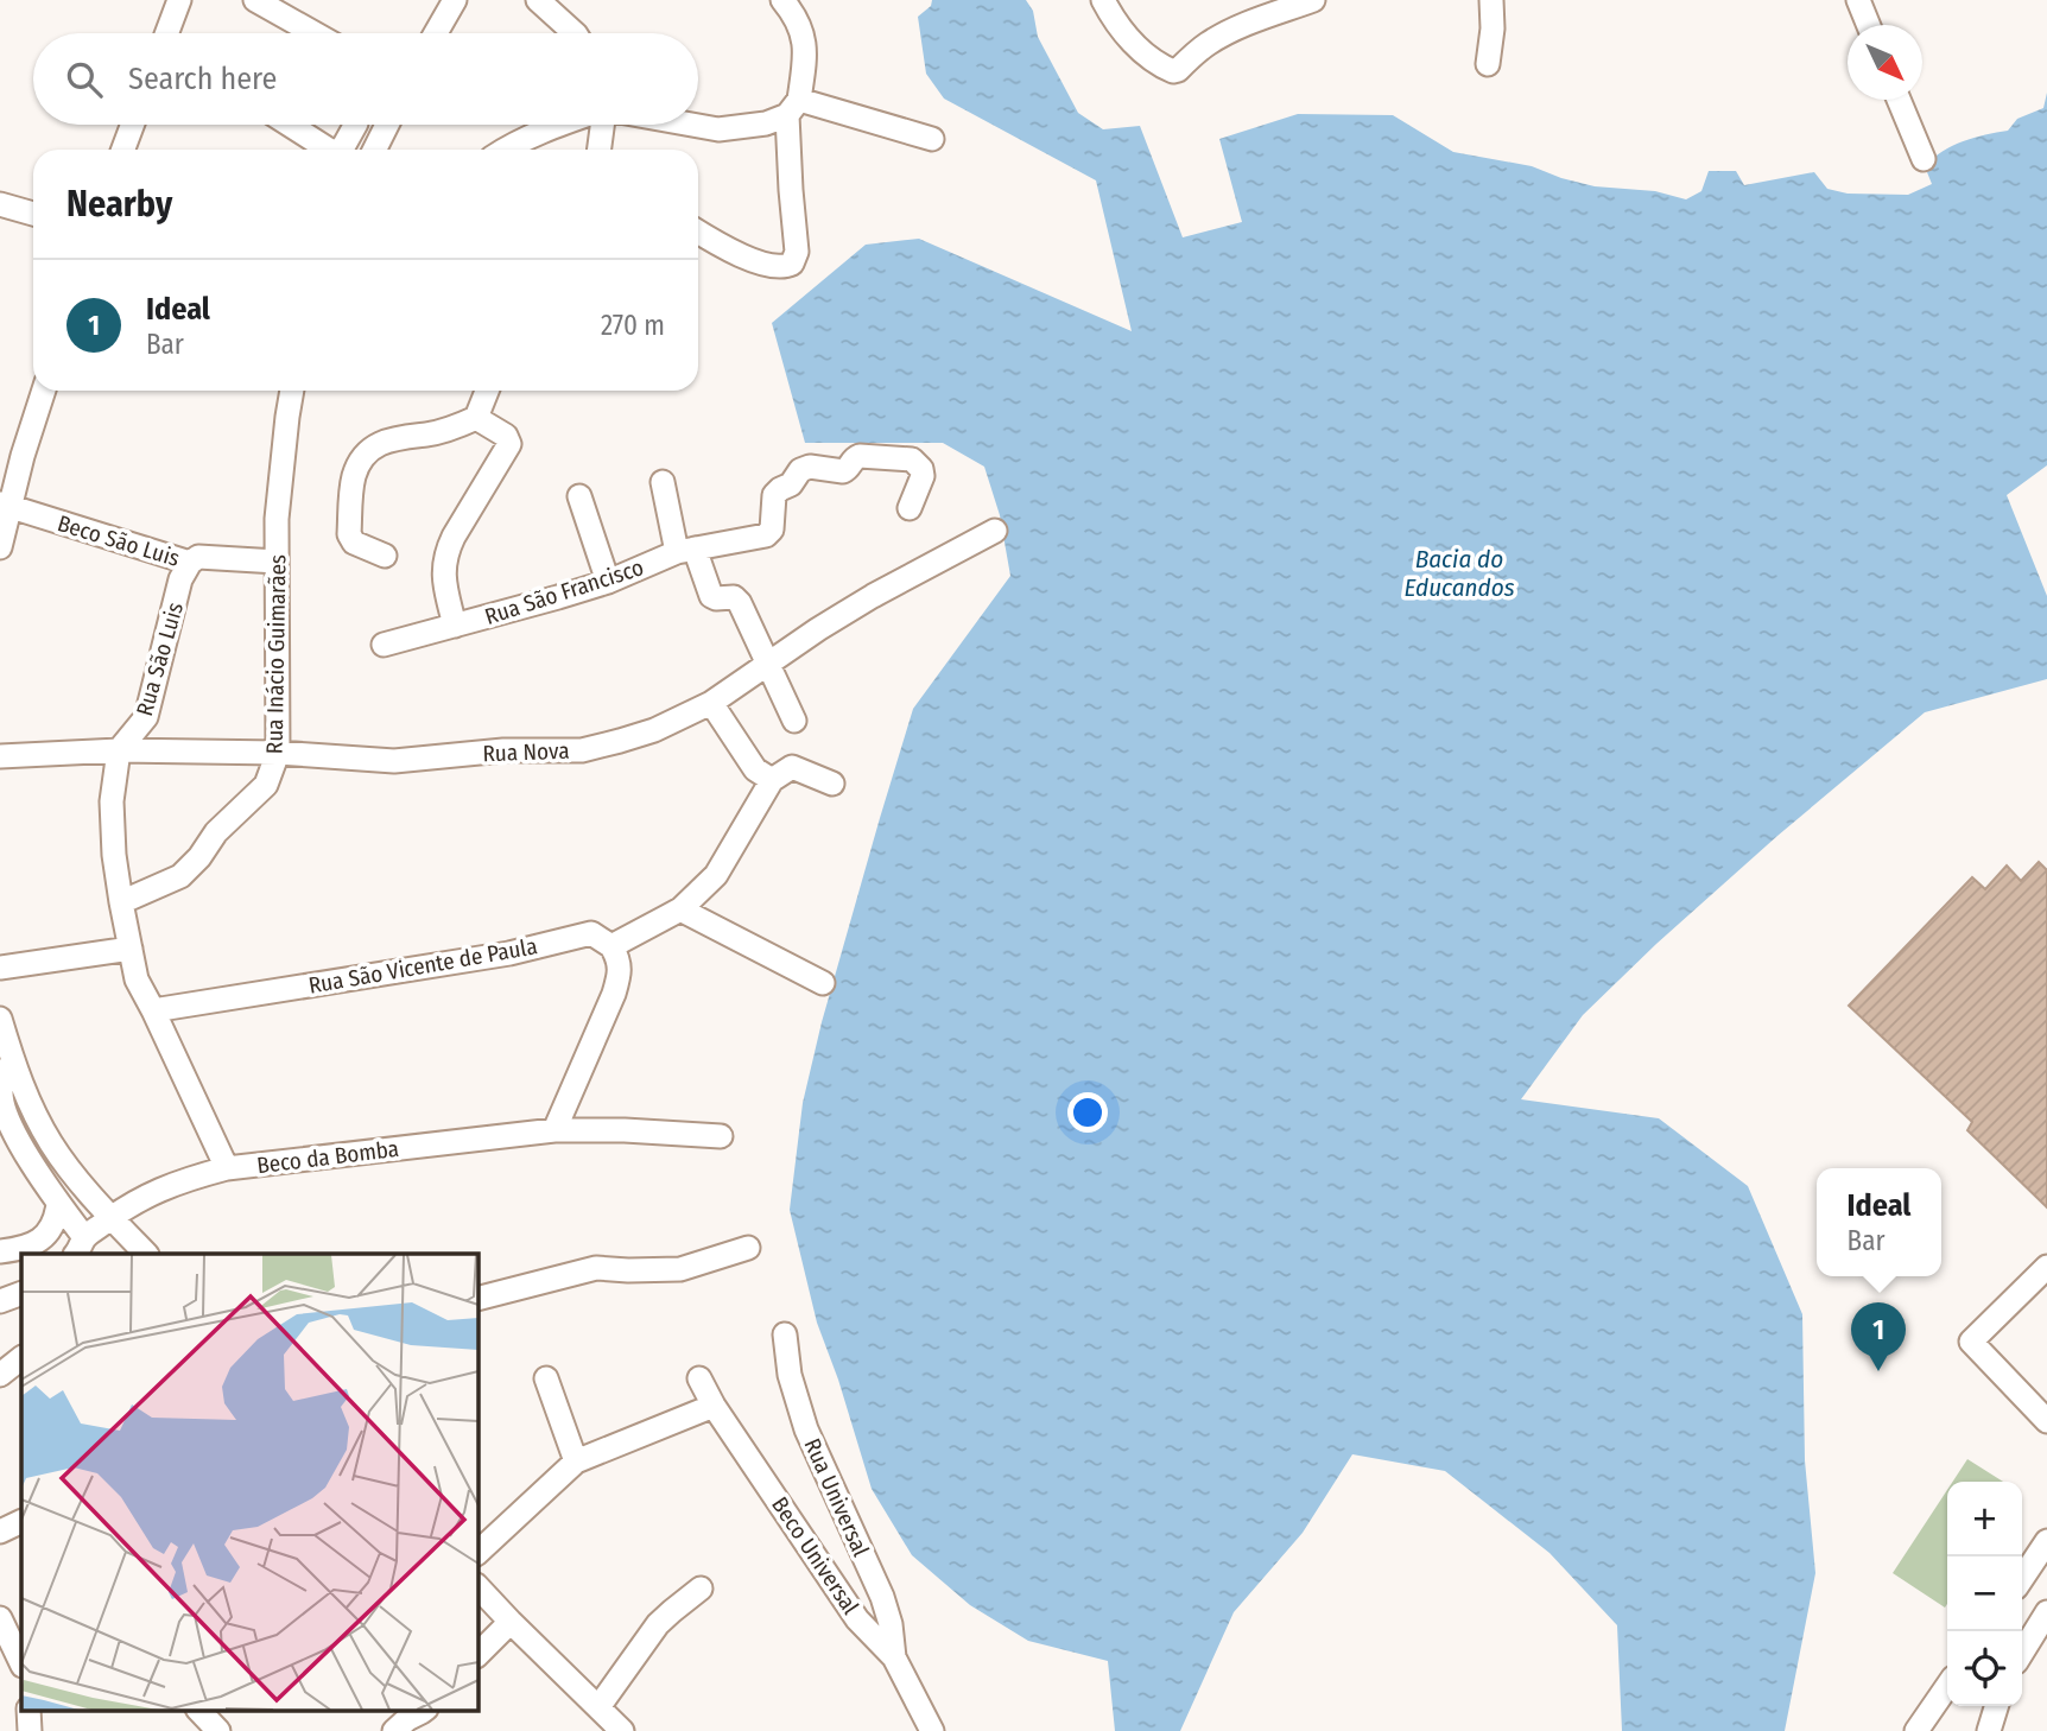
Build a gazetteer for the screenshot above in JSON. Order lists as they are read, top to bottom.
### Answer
{
  "streets": {
    "street": [
      "Beco São Luis",
      "Rua São Francisco",
      "Rua Inácio Guimarães",
      "Rua São Luis",
      "Rua Nova",
      "Rua São Vicente de Paula",
      "Beco da Bomba",
      "Rua Universal",
      "Beco Universal"
    ]
  },
  "crossings": [
    ["Beco São Luis", "Rua Inácio Guimarães"],
    ["Beco São Luis", "Rua São Luis"],
    ["Rua Inácio Guimarães", "Rua Nova"],
    ["Rua São Luis", "Rua Nova"],
    ["Rua Universal", "Beco Universal"]
  ],
  "water": ["Bacia do Educandos"],
  "north": "bottom right",
  "page": {
    "search": "Search here",
    "heading": "Nearby",
    "list": [
      {
        "mark": "1",
        "name": "Ideal",
        "note": "Bar",
        "value": "270 m"
      }
    ],
    "popup": ["Ideal", "Bar"],
    "pins": "1",
    "map_buttons": ["+", "−"]
  }
}
